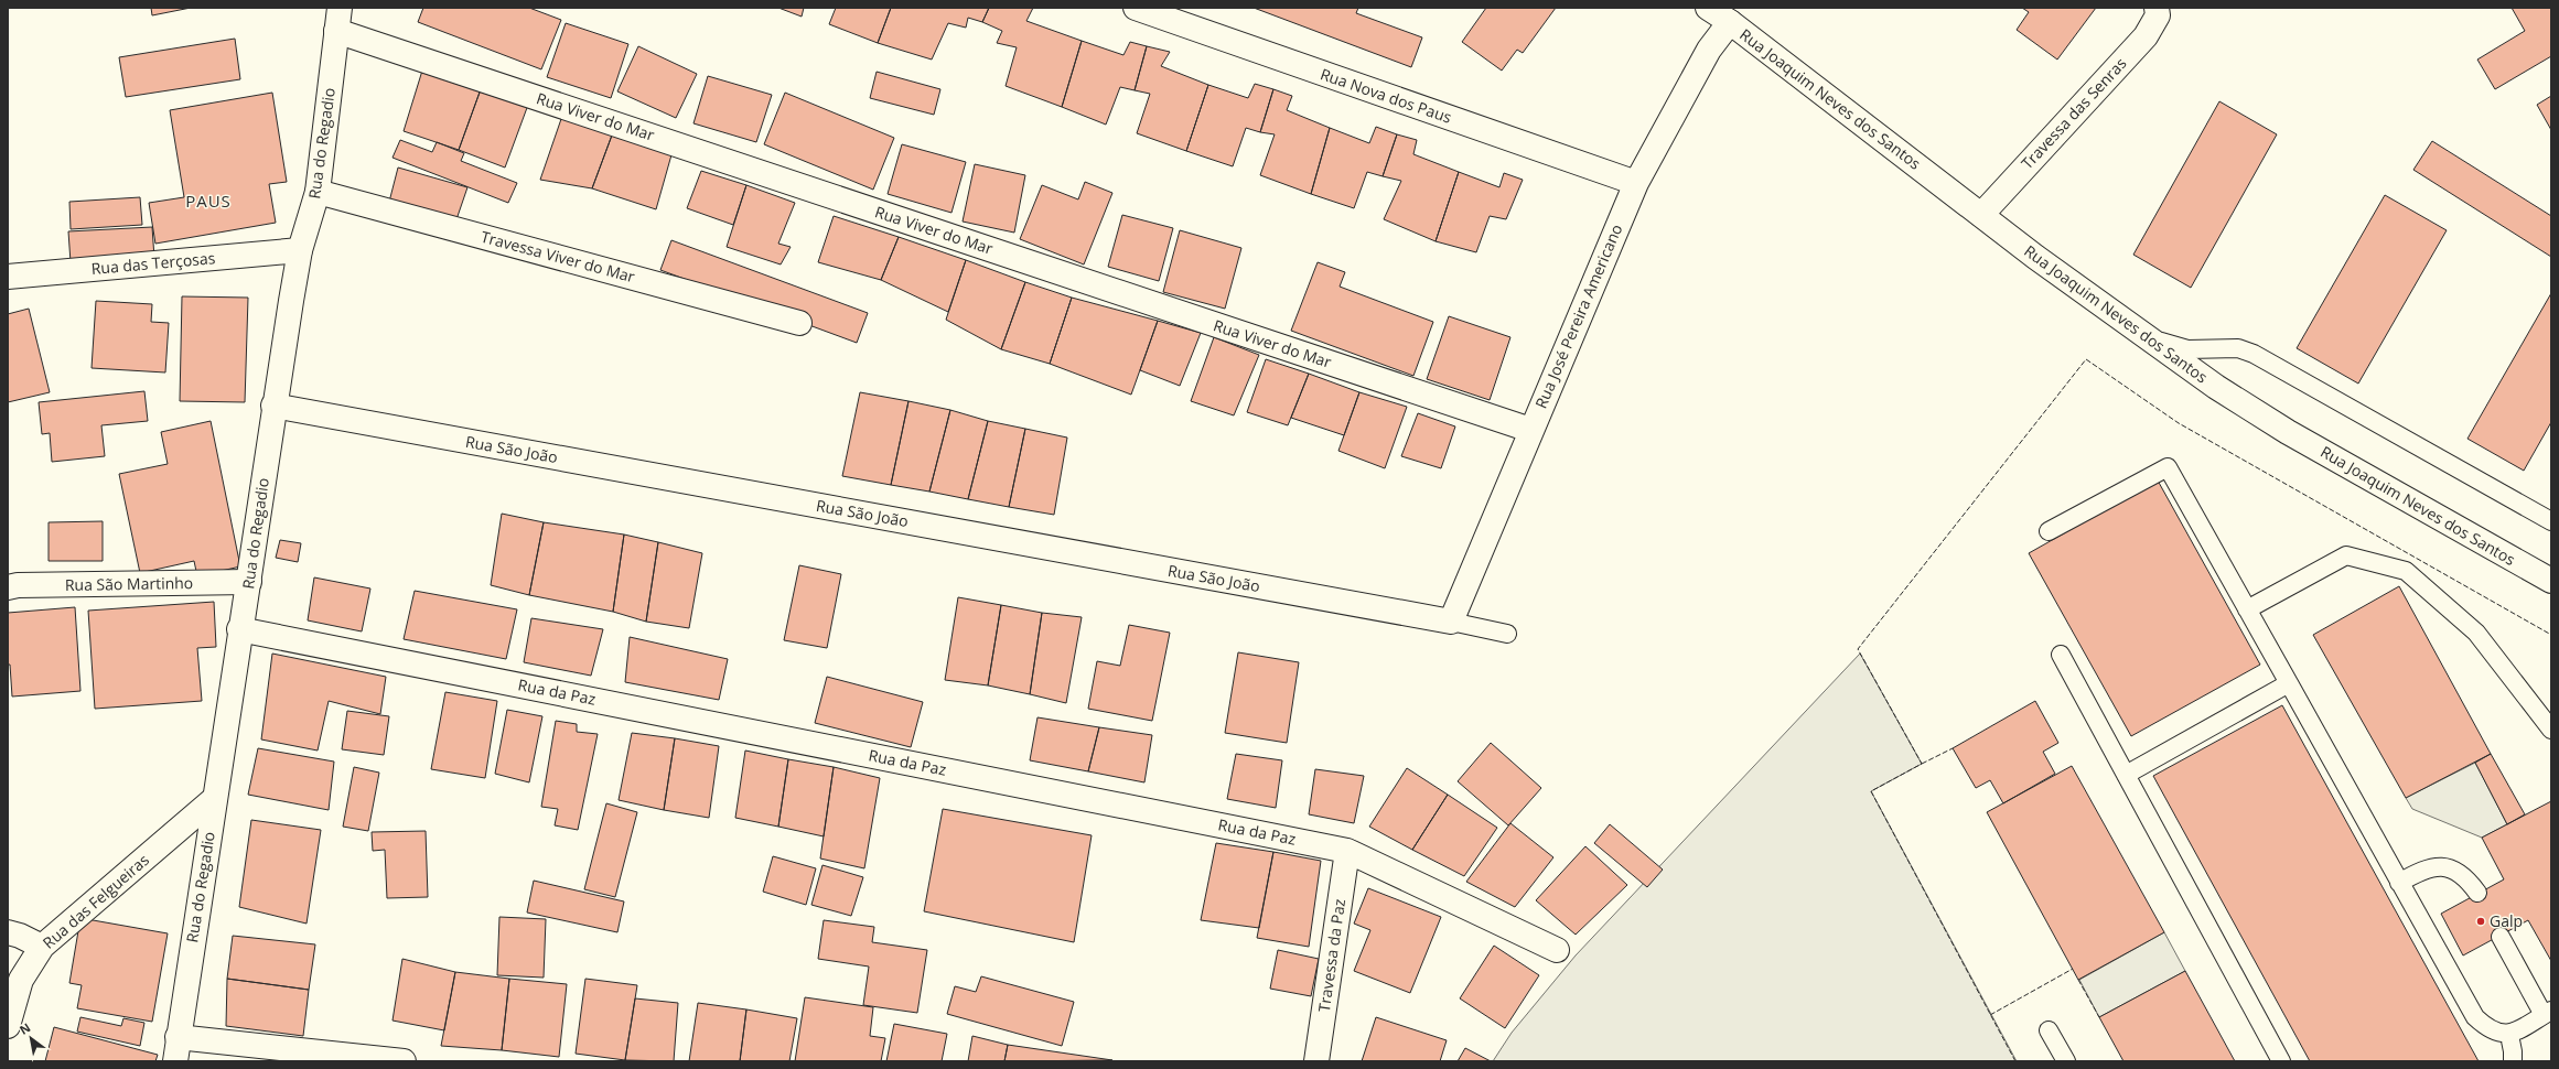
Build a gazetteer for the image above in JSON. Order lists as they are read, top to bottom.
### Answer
{
  "streets": {
    "street": [
      "Rua Nova dos Paus",
      "Rua Joaquim Neves dos Santos",
      "Travessa das Senras",
      "Rua Viver do Mar",
      "Rua do Regadio",
      "Travessa Viver do Mar",
      "Rua das Terçosas",
      "Rua José Pereira Americano",
      "Rua São João",
      "Rua São Martinho",
      "Rua da Paz",
      "Rua das Felgueiras",
      "Travessa da Paz"
    ]
  },
  "crossings": [
    ["Rua Nova dos Paus", "Rua José Pereira Americano"],
    ["Rua Joaquim Neves dos Santos", "Travessa das Senras"],
    ["Rua Joaquim Neves dos Santos", "Rua José Pereira Americano"],
    ["Rua Viver do Mar", "Rua do Regadio"],
    ["Rua Viver do Mar", "Rua José Pereira Americano"],
    ["Rua do Regadio", "Travessa Viver do Mar"],
    ["Rua do Regadio", "Rua das Terçosas"],
    ["Rua do Regadio", "Rua São João"],
    ["Rua do Regadio", "Rua São Martinho"],
    ["Rua do Regadio", "Rua da Paz"],
    ["Rua do Regadio", "Rua das Felgueiras"],
    ["Rua José Pereira Americano", "Rua São João"],
    ["Rua da Paz", "Travessa da Paz"]
  ],
  "districts": ["PAUS"],
  "places": ["Galp"],
  "north": "top left"
}
